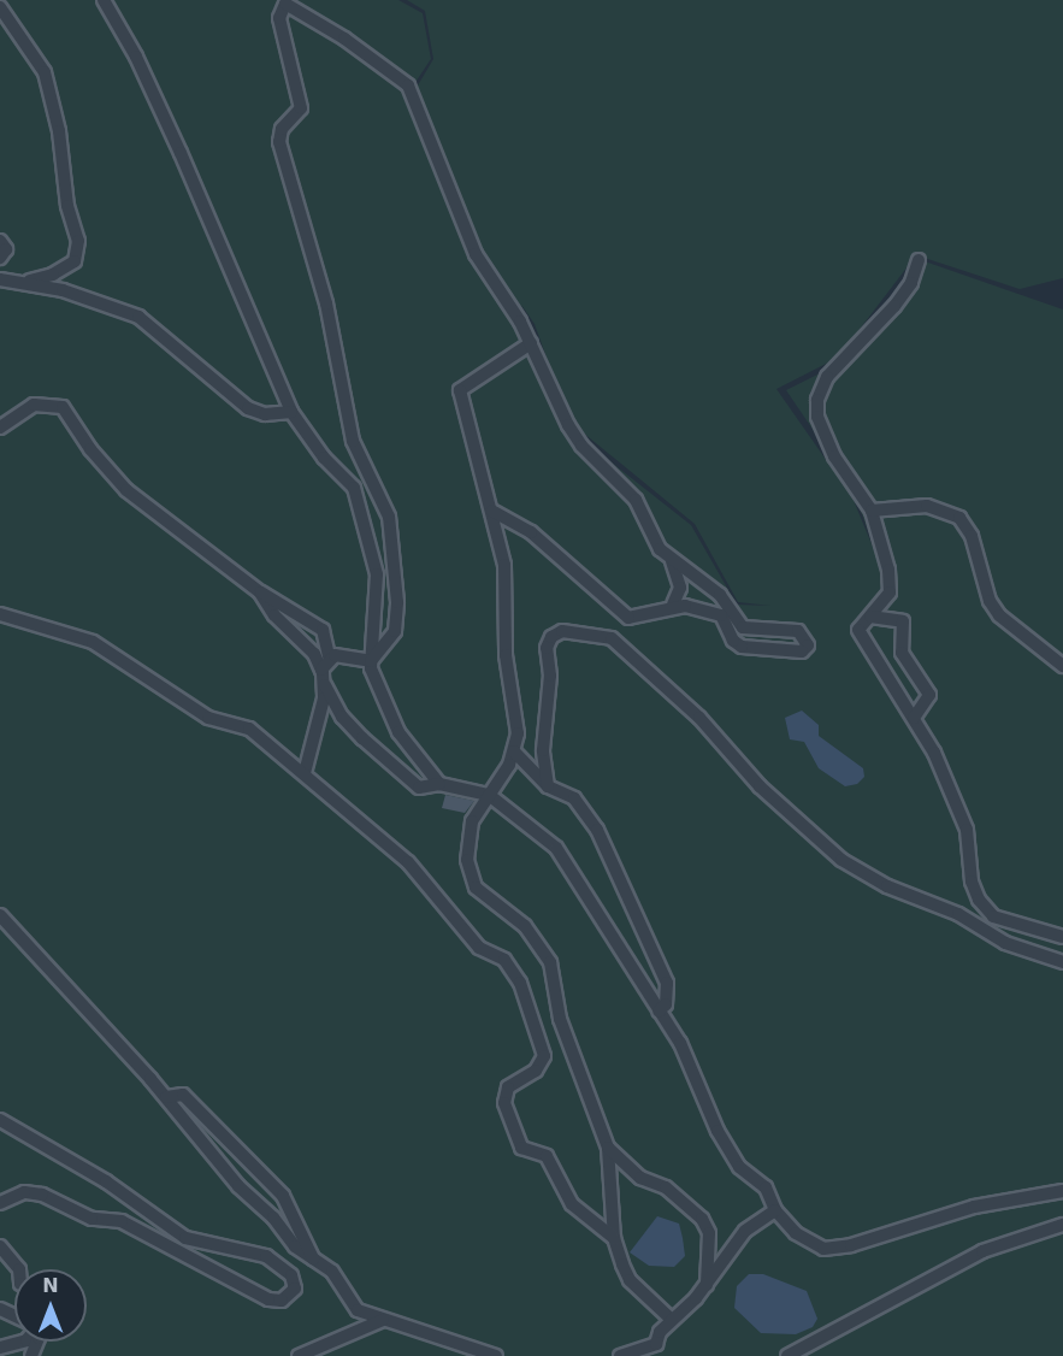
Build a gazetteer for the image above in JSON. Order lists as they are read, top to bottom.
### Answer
{
  "north": "top"
}
